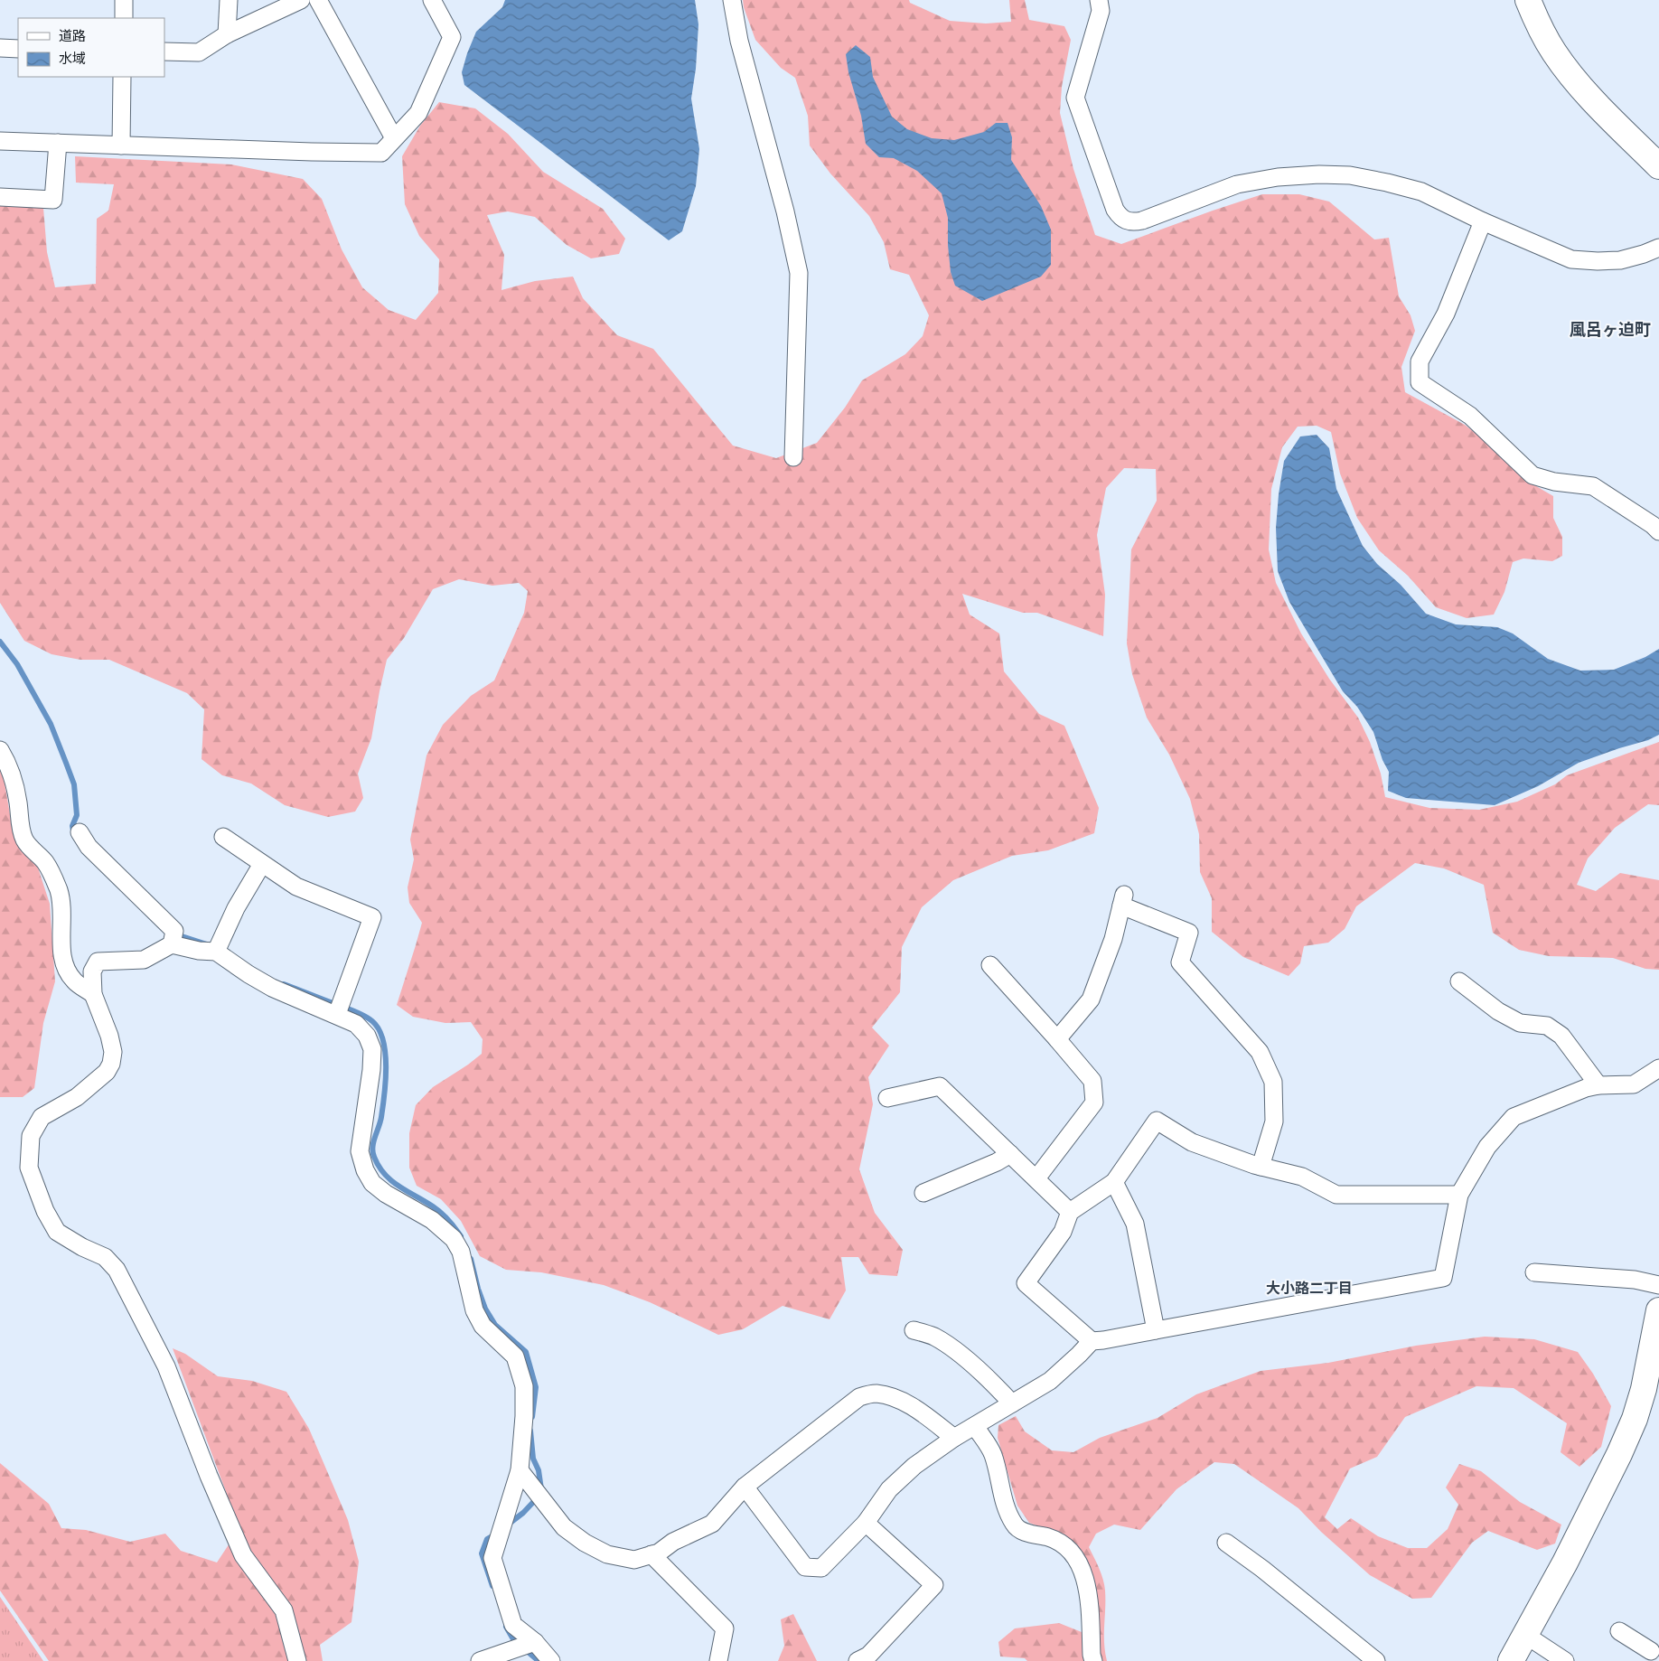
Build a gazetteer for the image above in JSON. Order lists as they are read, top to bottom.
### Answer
{
  "districts": ["風呂ヶ迫町", "大小路二丁目"],
  "legend": ["道路", "水域"]
}
